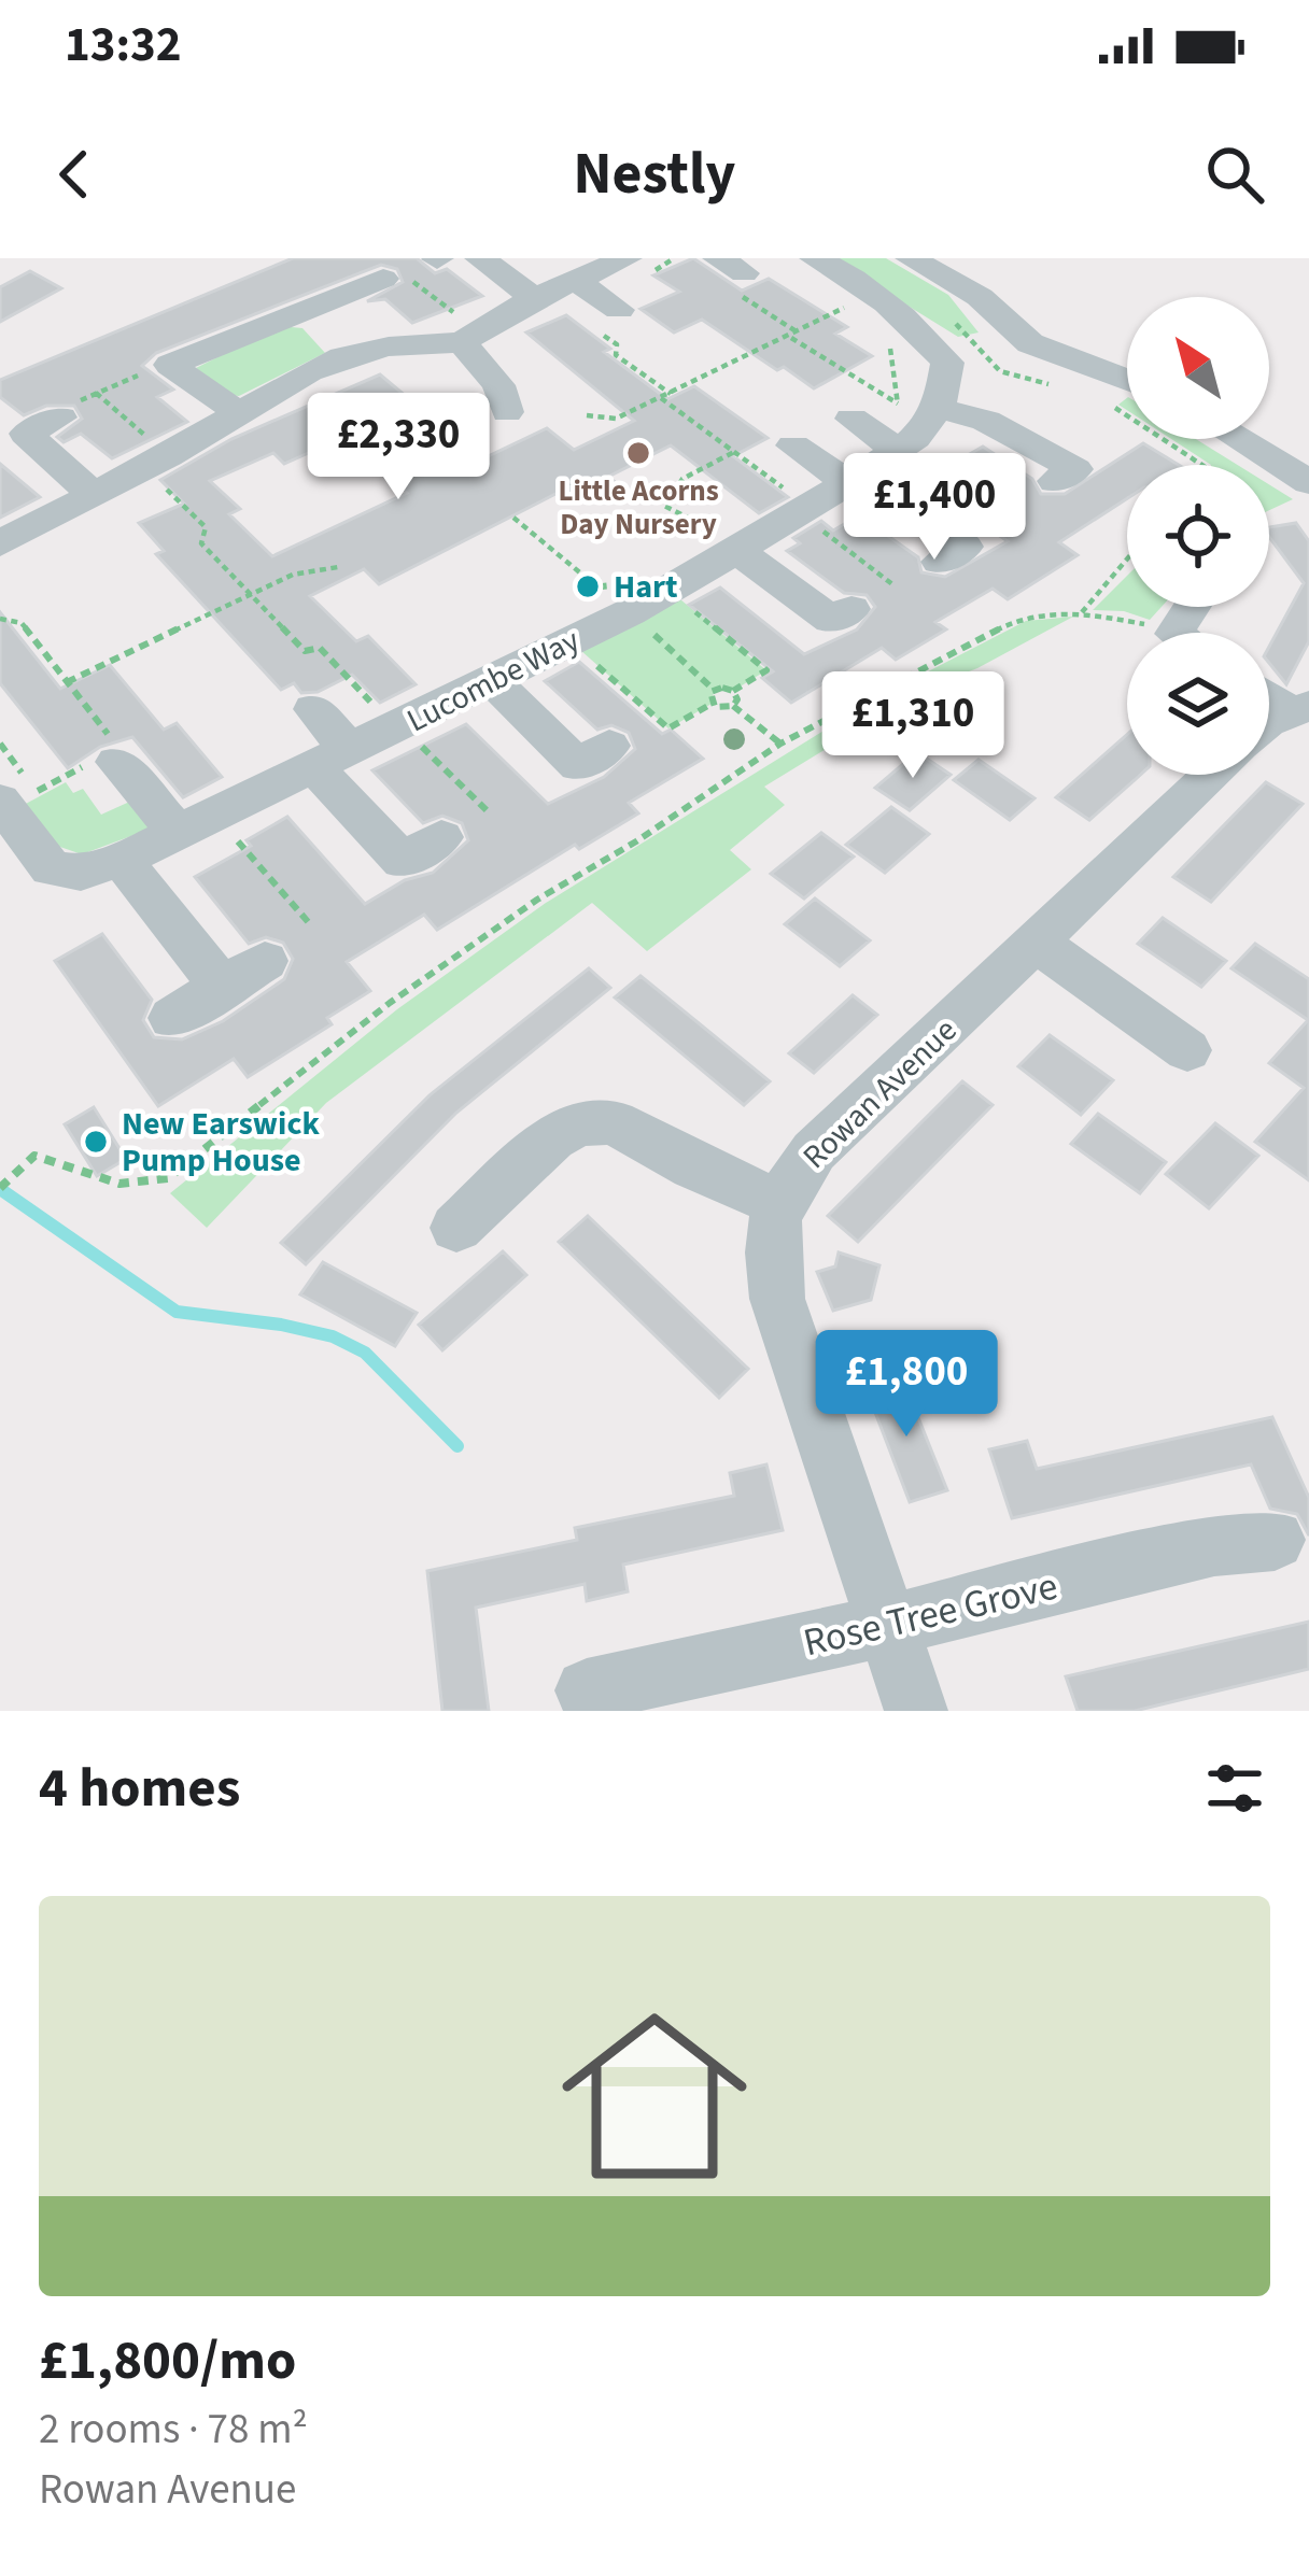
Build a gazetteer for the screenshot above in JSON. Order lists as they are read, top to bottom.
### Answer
{
  "streets": {
    "street": ["Lucombe Way", "Rowan Avenue", "Rose Tree Grove"]
  },
  "places": ["Little Acorns Day Nursery", "Hart", "New Earswick Pump House"],
  "north": "top left",
  "page": {
    "status": "13:32",
    "header": "Nestly",
    "price": [
      "£2,330",
      "£1,400",
      "£1,310",
      "£1,800"
    ],
    "heading": "4 homes",
    "list": [
      {
        "name": "£1,800/mo",
        "note": "2 rooms · 78 m² · Rowan Avenue"
      }
    ]
  }
}
